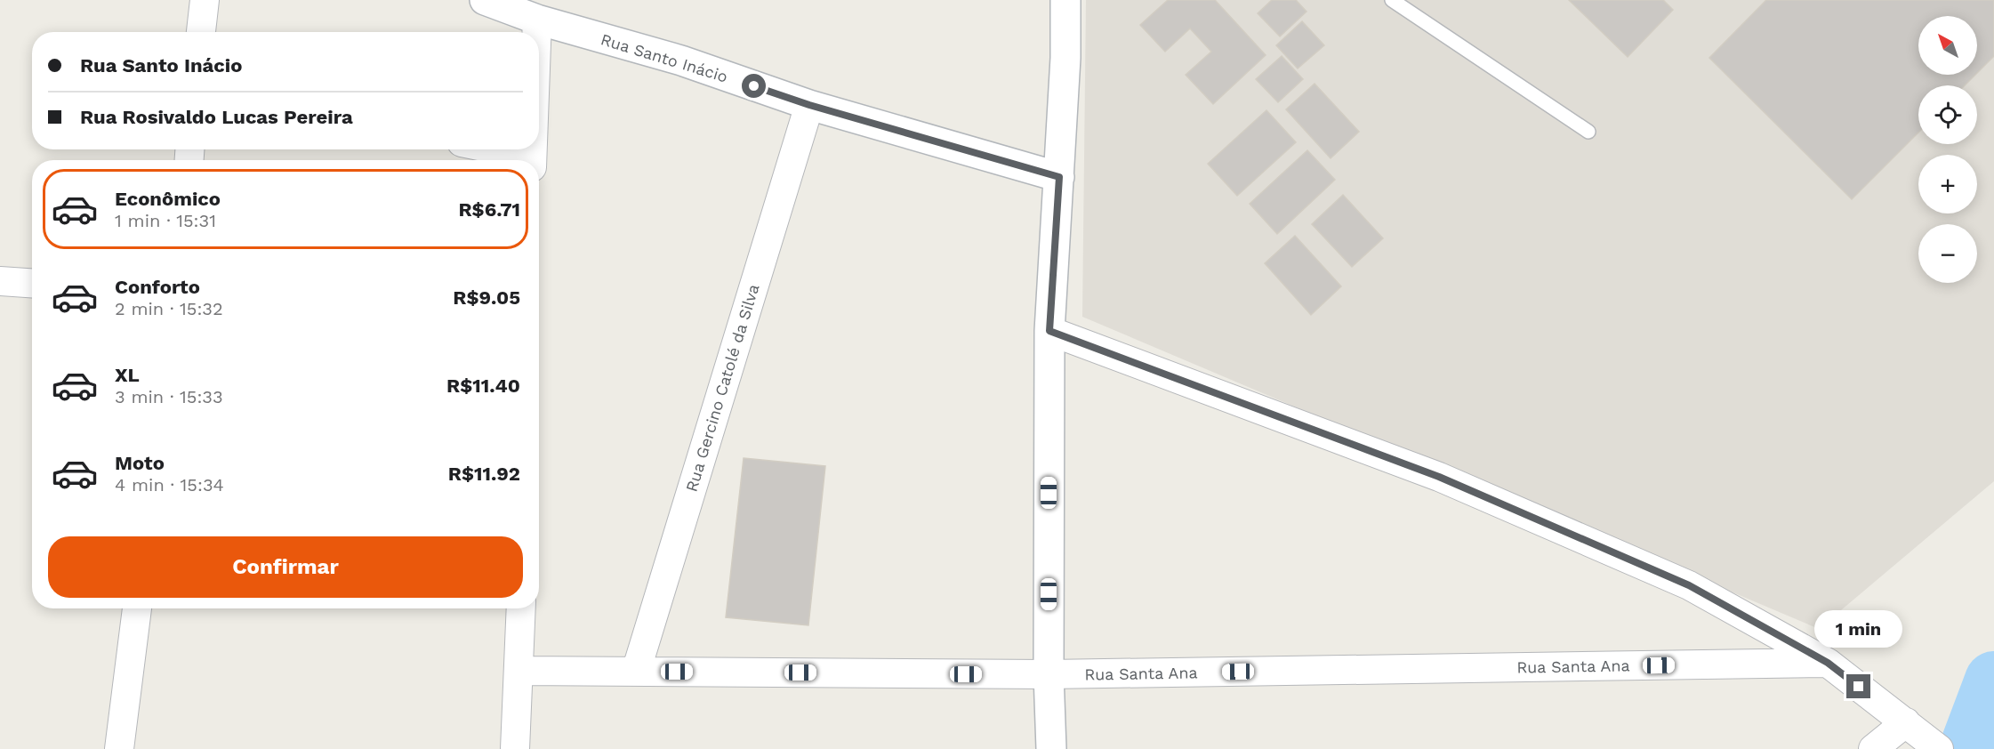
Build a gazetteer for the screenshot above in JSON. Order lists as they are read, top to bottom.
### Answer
{
  "streets": {
    "street": ["Rua Santo Inácio", "Rua Gercino Catolé da Silva", "Rua Santa Ana"]
  },
  "crossings": [
    ["Rua Santo Inácio", "Rua Gercino Catolé da Silva"],
    ["Rua Gercino Catolé da Silva", "Rua Santa Ana"]
  ],
  "north": "top left",
  "page": {
    "map_buttons": ["+", "−"],
    "banner": ["Rua Santo Inácio", "Rua Rosivaldo Lucas Pereira"],
    "list": [
      {
        "name": "Econômico",
        "note": "1 min · 15:31",
        "value": "R$6.71"
      },
      {
        "name": "Conforto",
        "note": "2 min · 15:32",
        "value": "R$9.05"
      },
      {
        "name": "XL",
        "note": "3 min · 15:33",
        "value": "R$11.40"
      },
      {
        "name": "Moto",
        "note": "4 min · 15:34",
        "value": "R$11.92"
      }
    ],
    "buttons": "Confirmar",
    "bubble": "1 min"
  }
}
